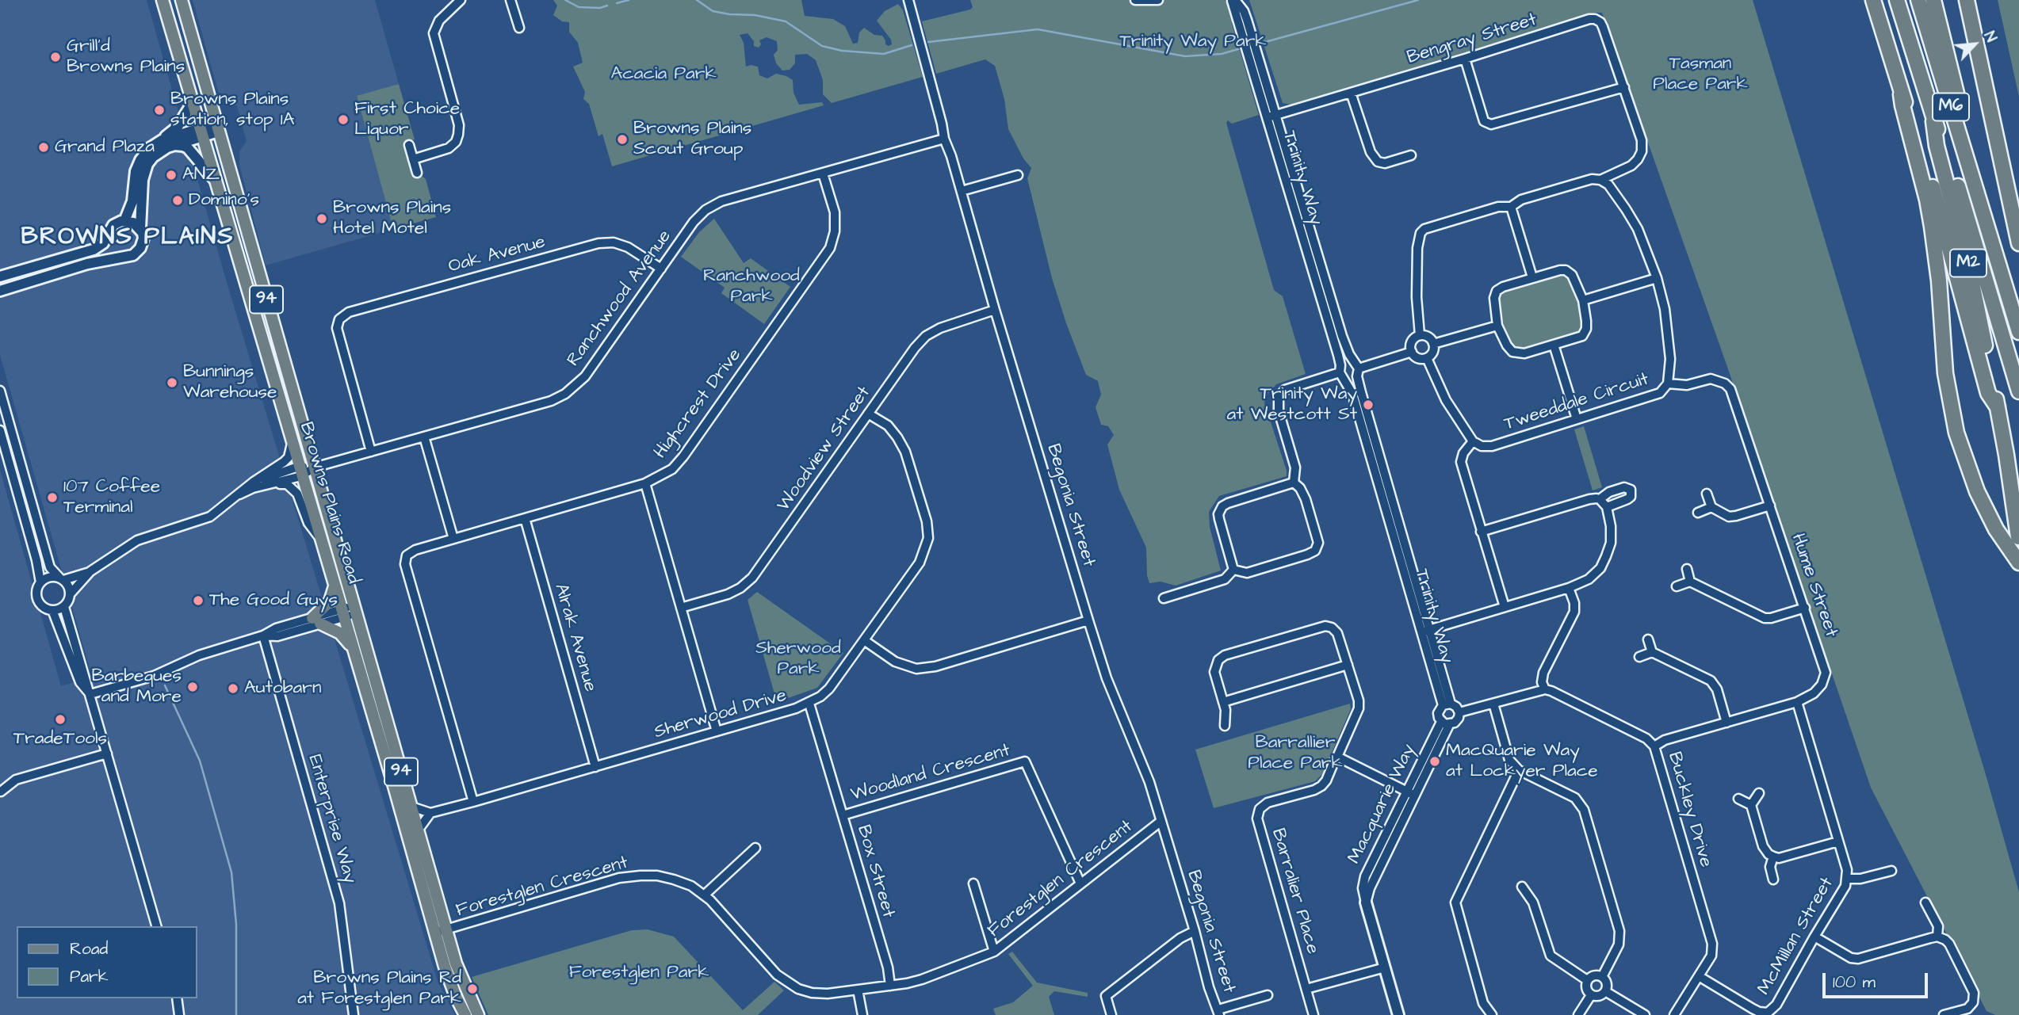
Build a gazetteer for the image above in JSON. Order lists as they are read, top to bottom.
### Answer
{
  "streets": {
    "highway": ["M6", "M2"],
    "main road": ["94", "Browns Plains Road"],
    "street": [
      "Bengray Street",
      "Trinity Way",
      "Oak Avenue",
      "Ranchwood Avenue",
      "Tweeddale Circuit",
      "Highcrest Drive",
      "Woodview Street",
      "Begonia Street",
      "Hume Street",
      "Alrak Avenue",
      "Sherwood Drive",
      "Woodland Crescent",
      "Macquarie Way",
      "Buckley Drive",
      "Enterprise Way",
      "Box Street",
      "Forestglen Crescent",
      "Barralier Place",
      "McMillan Street"
    ]
  },
  "crossings": [
    ["Bengray Street", "Trinity Way"],
    ["Bengray Street", "Tweeddale Circuit"],
    ["M6", "M2"],
    ["Trinity Way", "Macquarie Way"],
    ["Oak Avenue", "Ranchwood Avenue"],
    ["Ranchwood Avenue", "Highcrest Drive"],
    ["Ranchwood Avenue", "Browns Plains Road"],
    ["Ranchwood Avenue", "Begonia Street"],
    ["Tweeddale Circuit", "Hume Street"],
    ["Highcrest Drive", "Alrak Avenue"],
    ["Highcrest Drive", "Sherwood Drive"],
    ["Woodview Street", "Begonia Street"],
    ["Woodview Street", "Sherwood Drive"],
    ["Browns Plains Road", "Forestglen Crescent"],
    ["Begonia Street", "Forestglen Crescent"],
    ["Hume Street", "Buckley Drive"],
    ["Hume Street", "McMillan Street"],
    ["Alrak Avenue", "Sherwood Drive"],
    ["Sherwood Drive", "Box Street"],
    ["Woodland Crescent", "Box Street"],
    ["Woodland Crescent", "Forestglen Crescent"],
    ["Buckley Drive", "McMillan Street"],
    ["Box Street", "Forestglen Crescent"]
  ],
  "districts": ["BROWNS PLAINS"],
  "parks": [
    "Trinity Way Park",
    "Tasman Place Park",
    "Acacia Park",
    "Ranchwood Park",
    "Sherwood Park",
    "Barrallier Place Park",
    "Forestglen Park"
  ],
  "places": [
    "Grill'd Browns Plains",
    "Browns Plains station, stop 1A",
    "First Choice Liquor",
    "Browns Plains Scout Group",
    "Grand Plaza",
    "ANZ",
    "Domino's",
    "Browns Plains Hotel Motel",
    "Bunnings Warehouse",
    "Trinity Way at Westcott St",
    "107 Coffee Terminal",
    "The Good Guys",
    "Barbeques and More",
    "Autobarn",
    "TradeTools",
    "MacQuarie Way at Lockyer Place",
    "Browns Plains Rd at Forestglen Park"
  ],
  "legend": ["Road", "Park"],
  "scale_bar": "100 m",
  "north": "top right"
}
